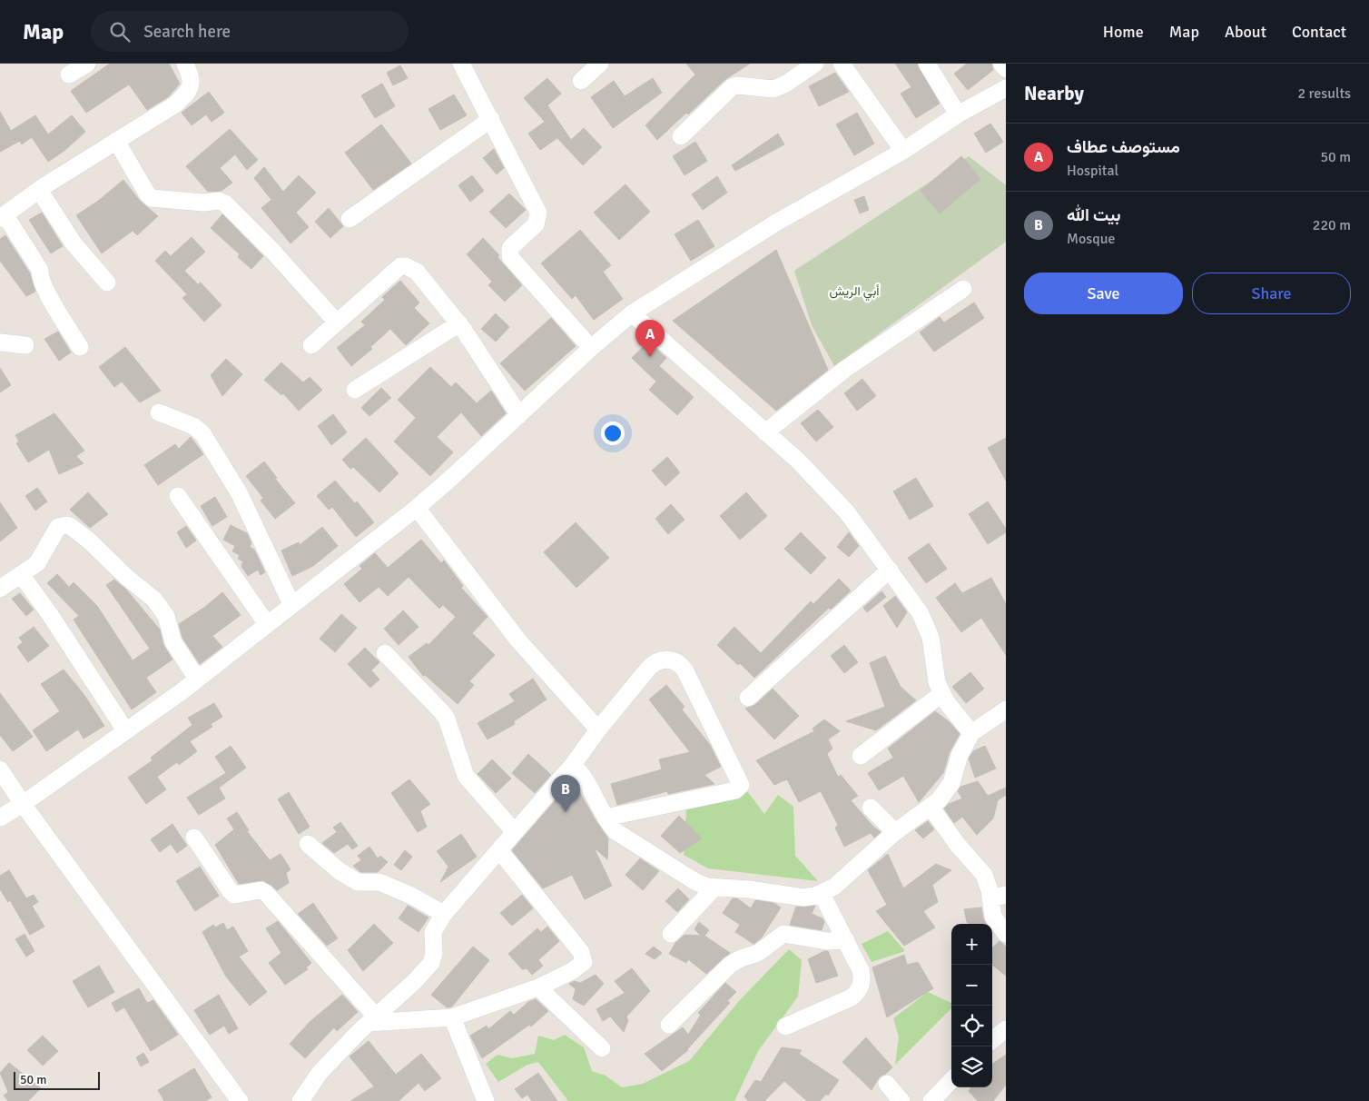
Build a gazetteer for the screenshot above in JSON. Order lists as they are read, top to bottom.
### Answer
{
  "parks": ["أبي الريش"],
  "scale_bar": "50 m",
  "page": {
    "header": "Map",
    "search": "Search here",
    "nav": [
      "Home",
      "Map",
      "About",
      "Contact"
    ],
    "heading": ["Nearby", "2 results"],
    "list": [
      {
        "mark": "A",
        "name": "مستوصف عطاف",
        "note": "Hospital",
        "value": "50 m"
      },
      {
        "mark": "B",
        "name": "بيت الله",
        "note": "Mosque",
        "value": "220 m"
      }
    ],
    "buttons": ["Save", "Share"],
    "pins": ["A", "B"],
    "map_buttons": ["+", "−"],
    "scale": "50 m"
  }
}
